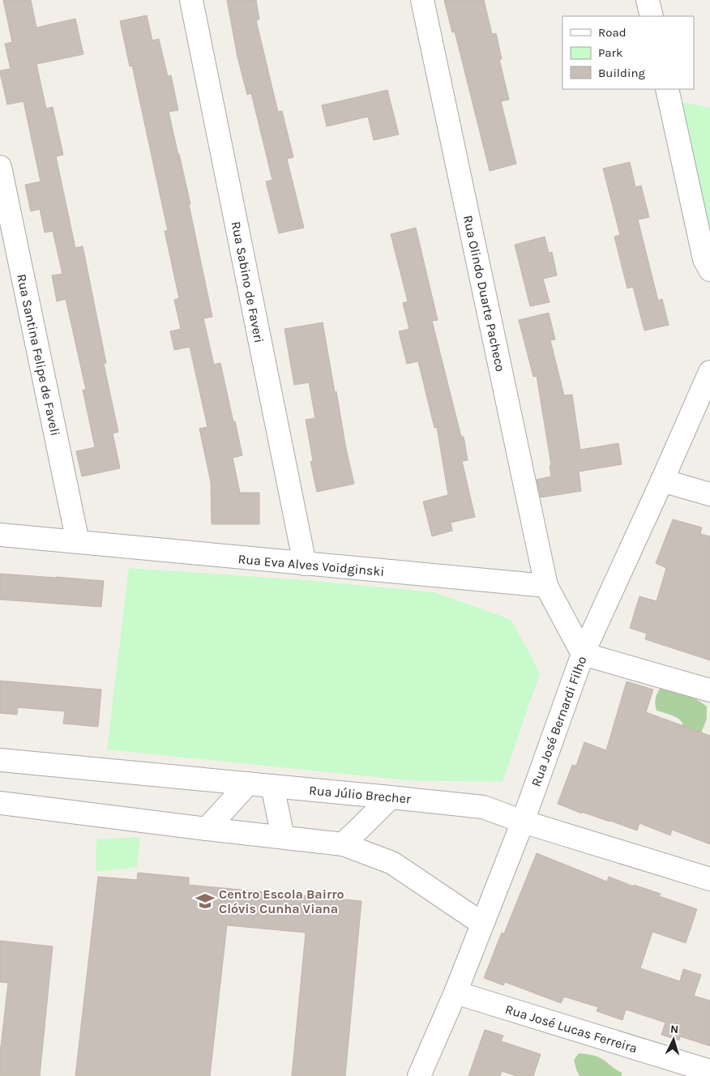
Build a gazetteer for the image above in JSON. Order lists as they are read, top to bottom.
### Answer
{
  "streets": {
    "street": [
      "Rua Sabino de Faveri",
      "Rua Olindo Duarte Pacheco",
      "Rua Santina Felipe de Faveli",
      "Rua Eva Alves Voidginski",
      "Rua José Bernardi Filho",
      "Rua Júlio Brecher",
      "Rua José Lucas Ferreira"
    ]
  },
  "crossings": [
    ["Rua Sabino de Faveri", "Rua Eva Alves Voidginski"],
    ["Rua Olindo Duarte Pacheco", "Rua Eva Alves Voidginski"],
    ["Rua Santina Felipe de Faveli", "Rua Eva Alves Voidginski"],
    ["Rua José Bernardi Filho", "Rua Júlio Brecher"],
    ["Rua José Bernardi Filho", "Rua José Lucas Ferreira"]
  ],
  "places": {
    "school or university": ["Centro Escola Bairro Clóvis Cunha Viana"]
  },
  "legend": ["Road", "Park", "Building"],
  "north": "top"
}
